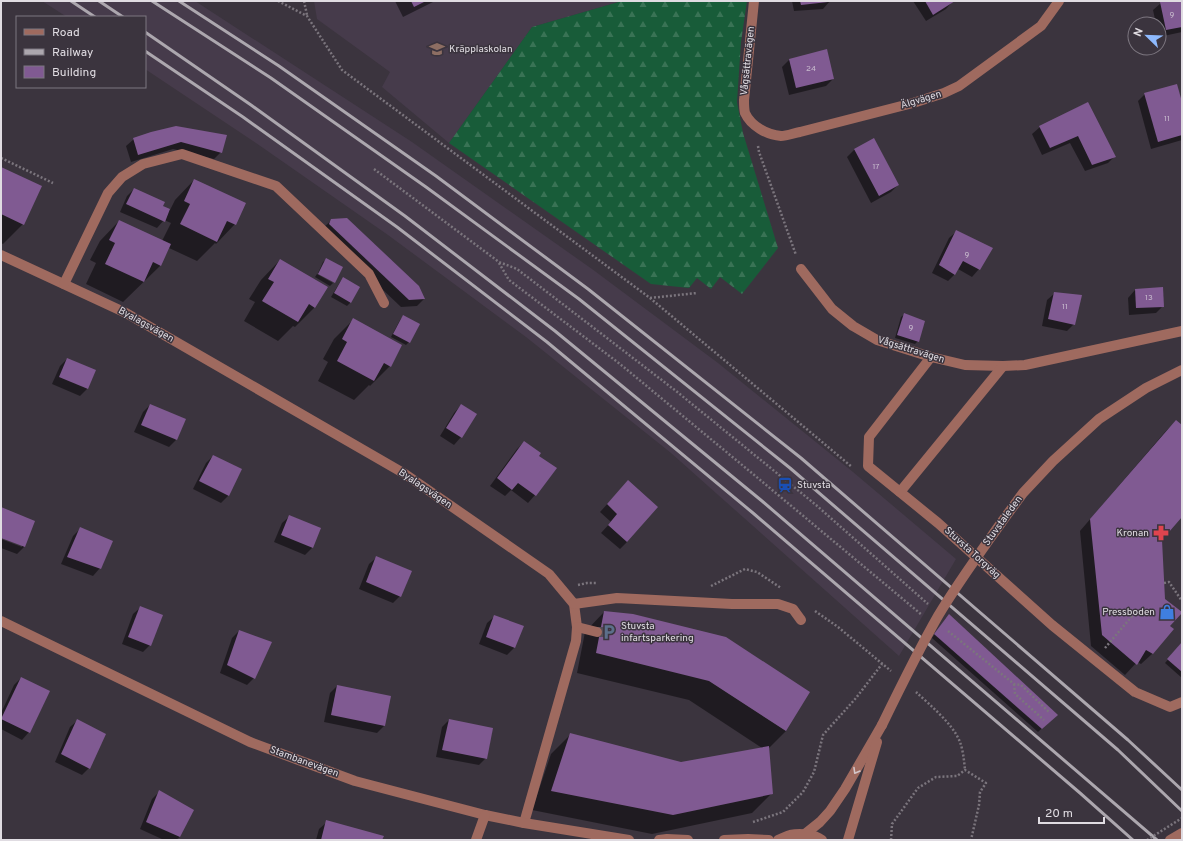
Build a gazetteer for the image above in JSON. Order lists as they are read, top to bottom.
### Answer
{
  "streets": {
    "street": [
      "Vågsättravägen",
      "Älgvägen",
      "Byalagsvägen",
      "Stuvstaleden",
      "Stuvsta Torgväg",
      "Stambanevägen"
    ]
  },
  "crossings": [
    ["Vågsättravägen", "Älgvägen"],
    ["Vågsättravägen", "Stuvsta Torgväg"]
  ],
  "places": {
    "school or university": ["Kräpplaskolan"],
    "station": ["Stuvsta"],
    "pharmacy": ["Kronan"],
    "shop": ["Pressboden"],
    "parking": ["Stuvsta infartsparkering"]
  },
  "house_numbers": [
    "9",
    "24",
    "11",
    "17",
    "9",
    "13",
    "11",
    "9"
  ],
  "legend": ["Road", "Railway", "Building"],
  "scale_bar": "20 m",
  "north": "top left"
}
